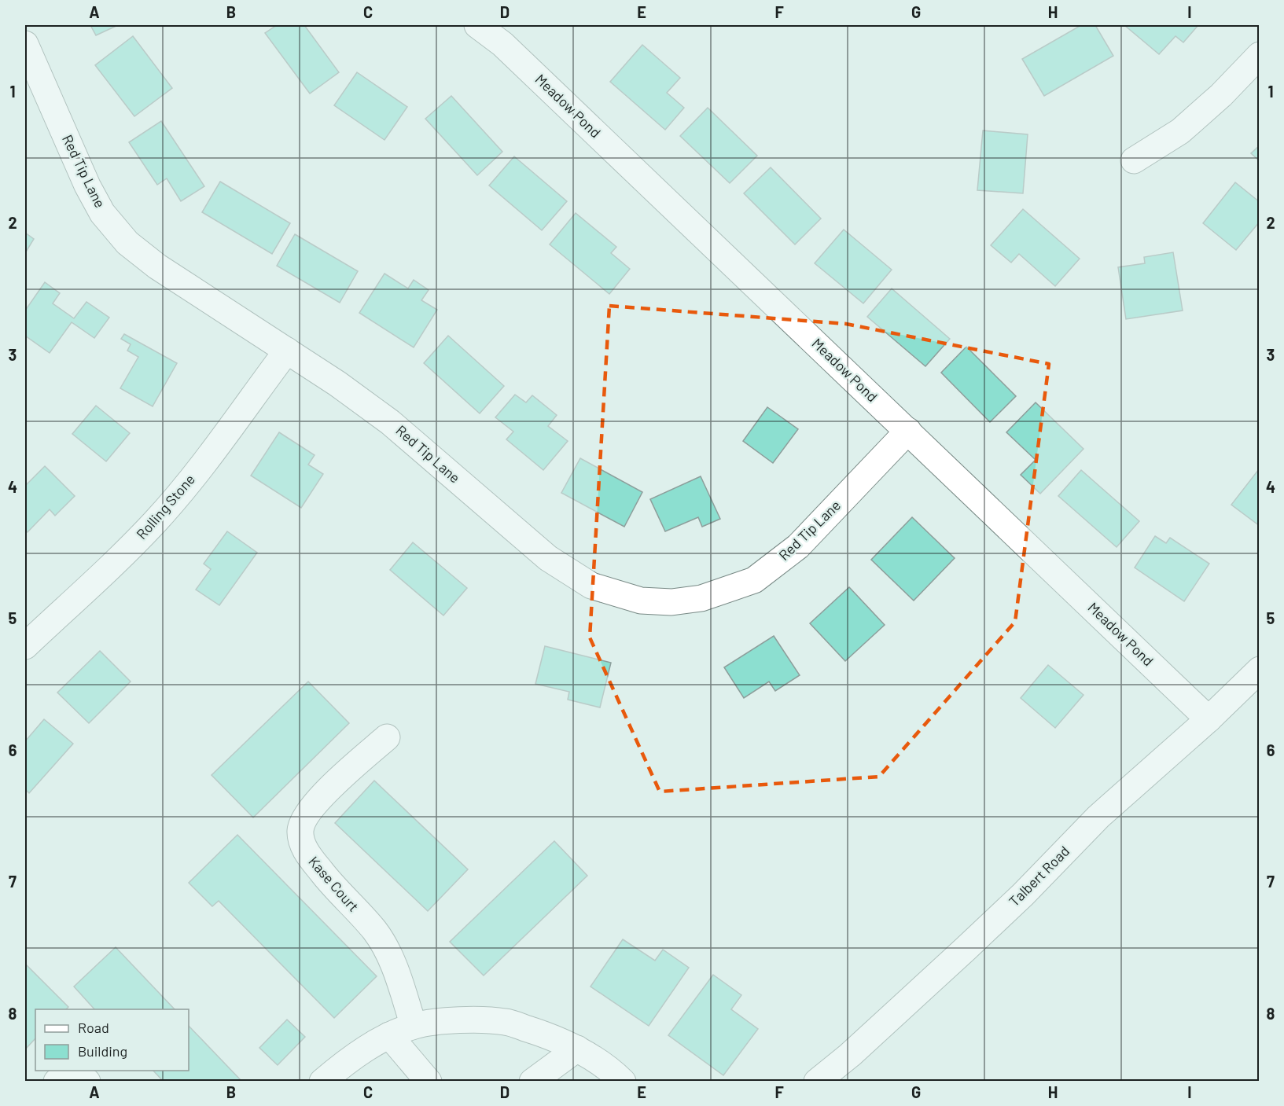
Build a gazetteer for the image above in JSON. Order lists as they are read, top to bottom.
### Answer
{
  "streets": {
    "street": [
      "Meadow Pond",
      "Red Tip Lane",
      "Rolling Stone",
      "Talbert Road",
      "Kase Court"
    ]
  },
  "crossings": [
    ["Meadow Pond", "Red Tip Lane"],
    ["Meadow Pond", "Talbert Road"],
    ["Red Tip Lane", "Rolling Stone"]
  ],
  "legend": ["Road", "Building"],
  "grid": {
    "columns": [
      "A",
      "B",
      "C",
      "D",
      "E",
      "F",
      "G",
      "H",
      "I"
    ],
    "rows": [
      "1",
      "2",
      "3",
      "4",
      "5",
      "6",
      "7",
      "8"
    ]
  }
}
